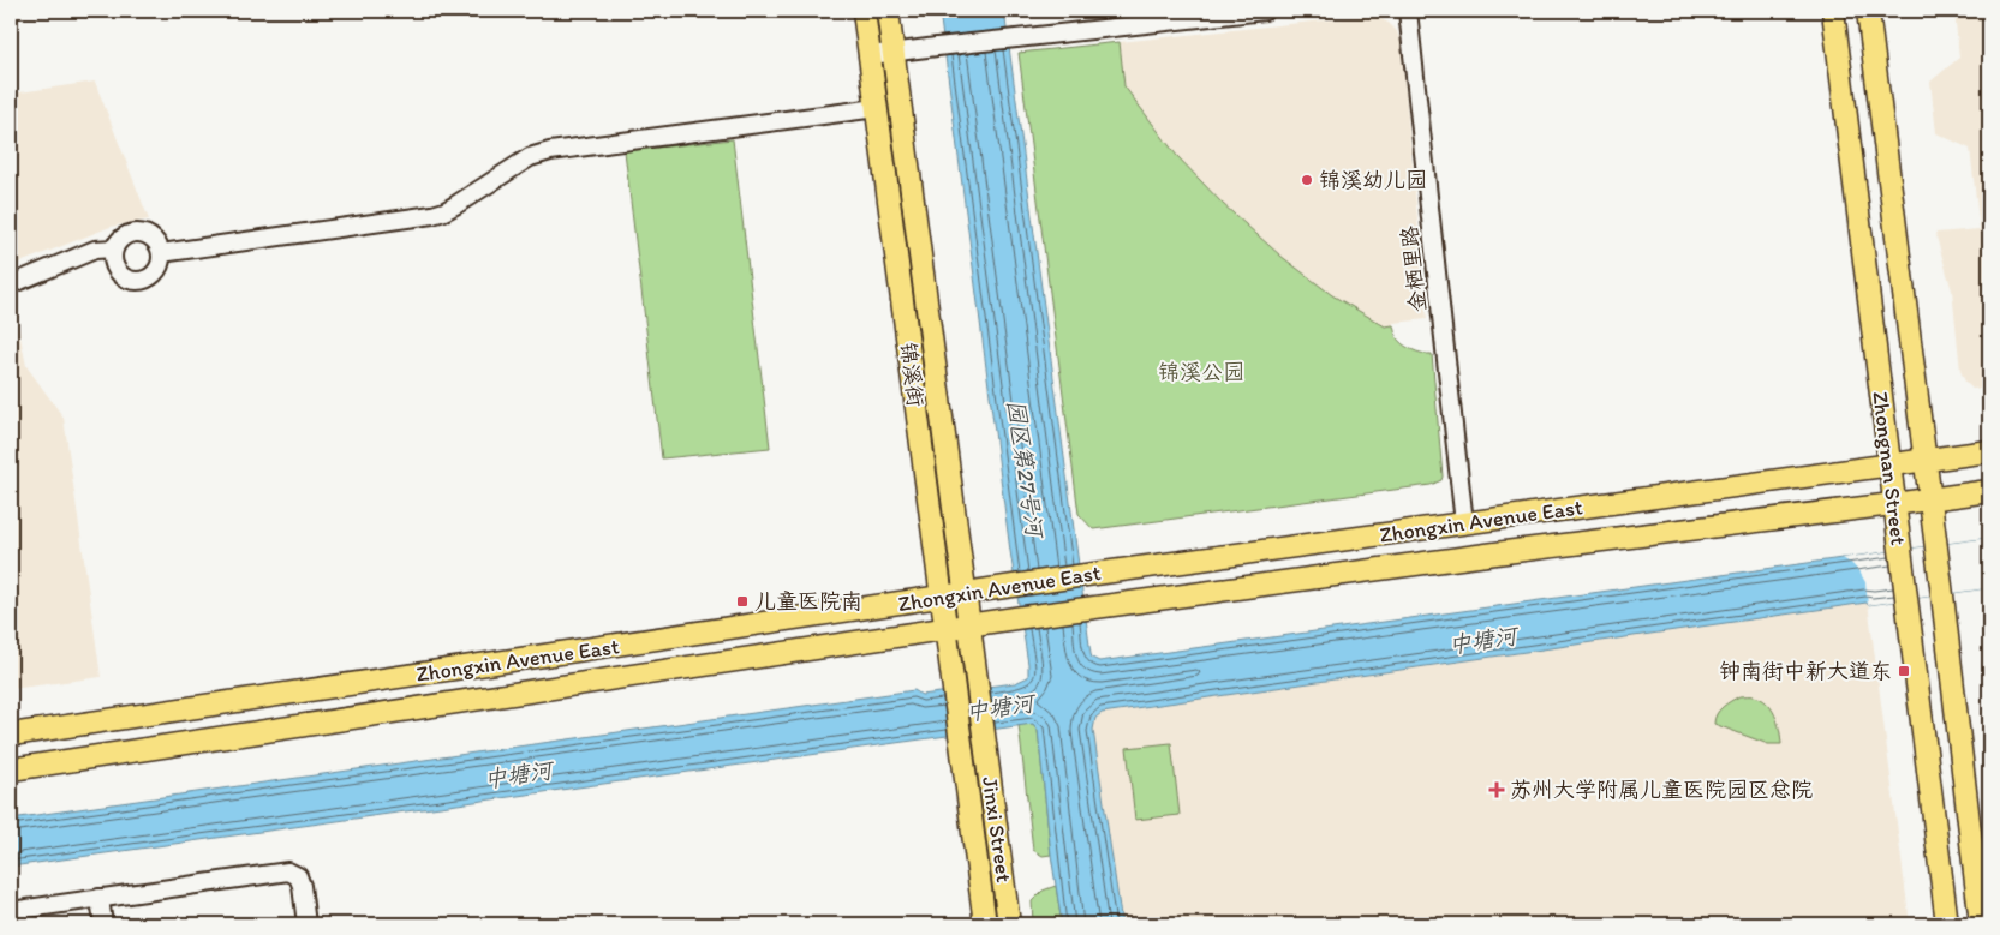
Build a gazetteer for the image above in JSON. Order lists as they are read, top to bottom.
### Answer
{
  "streets": {
    "main road": [
      "锦溪街",
      "Zhongnan Street",
      "Zhongxin Avenue East",
      "Jinxi Street"
    ],
    "street": ["金栖里路"]
  },
  "crossings": [
    ["金栖里路", "Zhongxin Avenue East"],
    ["锦溪街", "Zhongxin Avenue East"],
    ["锦溪街", "Jinxi Street"],
    ["Zhongnan Street", "Zhongxin Avenue East"]
  ],
  "water": ["园区第27号河", "中塘河"],
  "parks": ["锦溪公园"],
  "places": {
    "other": ["锦溪幼儿园"],
    "transit": ["儿童医院南", "钟南街中新大道东"],
    "health": ["苏州大学附属儿童医院园区总院"]
  }
}
